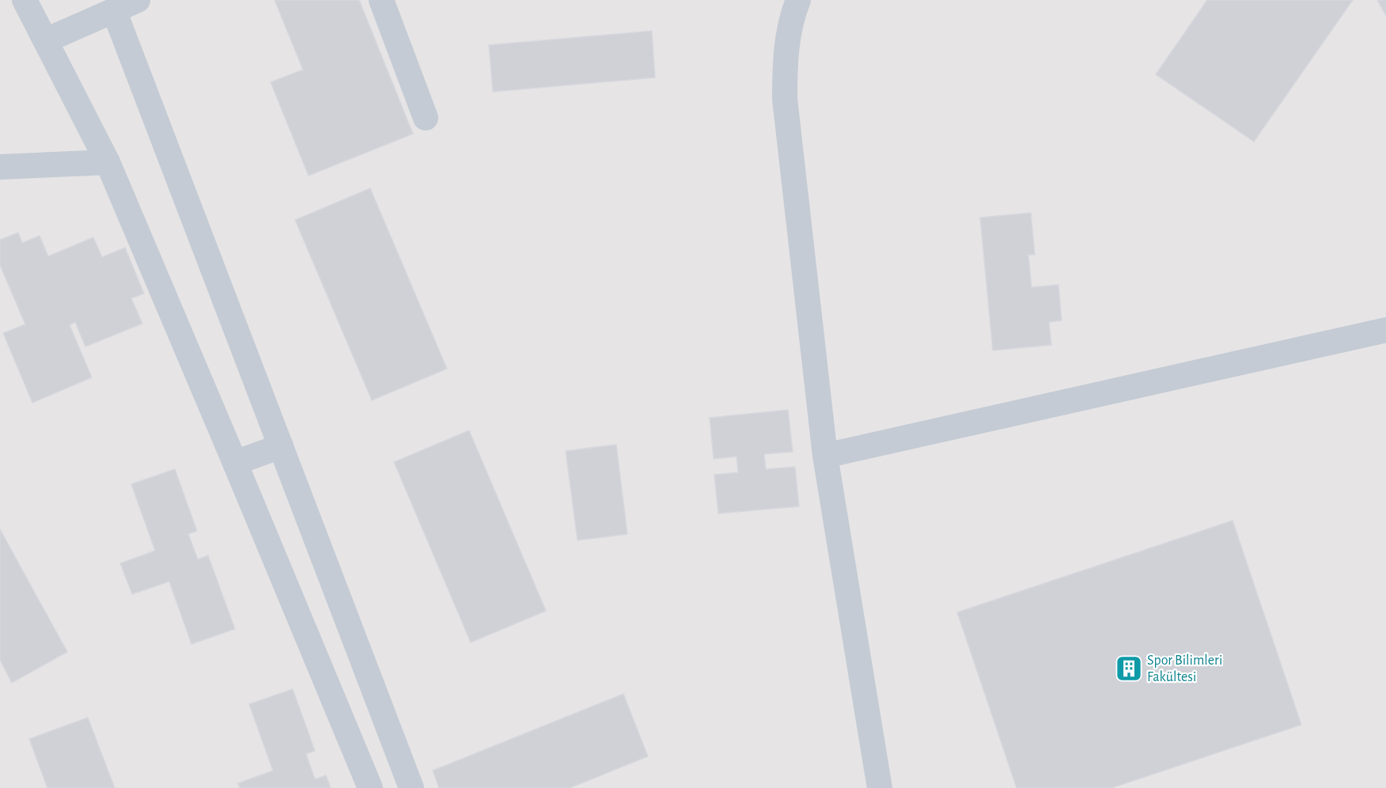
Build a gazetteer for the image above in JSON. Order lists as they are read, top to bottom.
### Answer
{
  "places": {
    "building": ["Spor Bilimleri Fakültesi"]
  }
}
